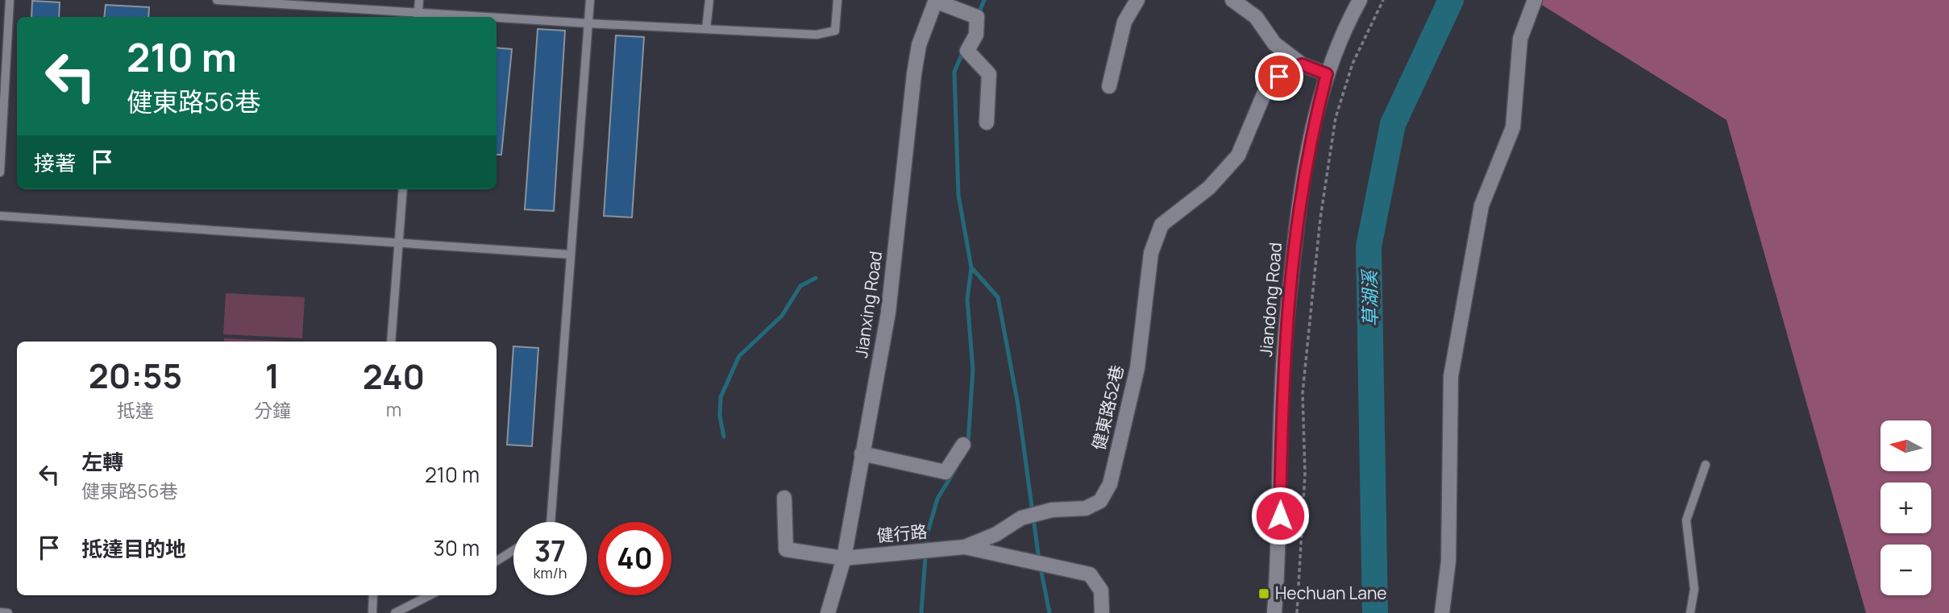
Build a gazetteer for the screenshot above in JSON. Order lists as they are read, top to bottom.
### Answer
{
  "streets": {
    "street": [
      "Jiandong Road",
      "Jianxing Road",
      "健東路52巷",
      "健行路"
    ]
  },
  "crossings": [
    ["Jianxing Road", "健行路"],
    ["健東路52巷", "健行路"]
  ],
  "water": ["草湖溪"],
  "places": {
    "transit": ["Hechuan Lane"]
  },
  "north": "left",
  "page": {
    "turn": ["210 m", "健東路56巷"],
    "then": "接著",
    "eta": [
      "20:55",
      "抵達",
      "1",
      "分鐘",
      "240",
      "m"
    ],
    "map_buttons": ["+", "−"],
    "list": [
      {
        "name": "左轉",
        "note": "健東路56巷",
        "value": "210 m"
      },
      {
        "name": "抵達目的地",
        "value": "30 m"
      }
    ],
    "speed": "37 km/h",
    "limit": "40"
  }
}
